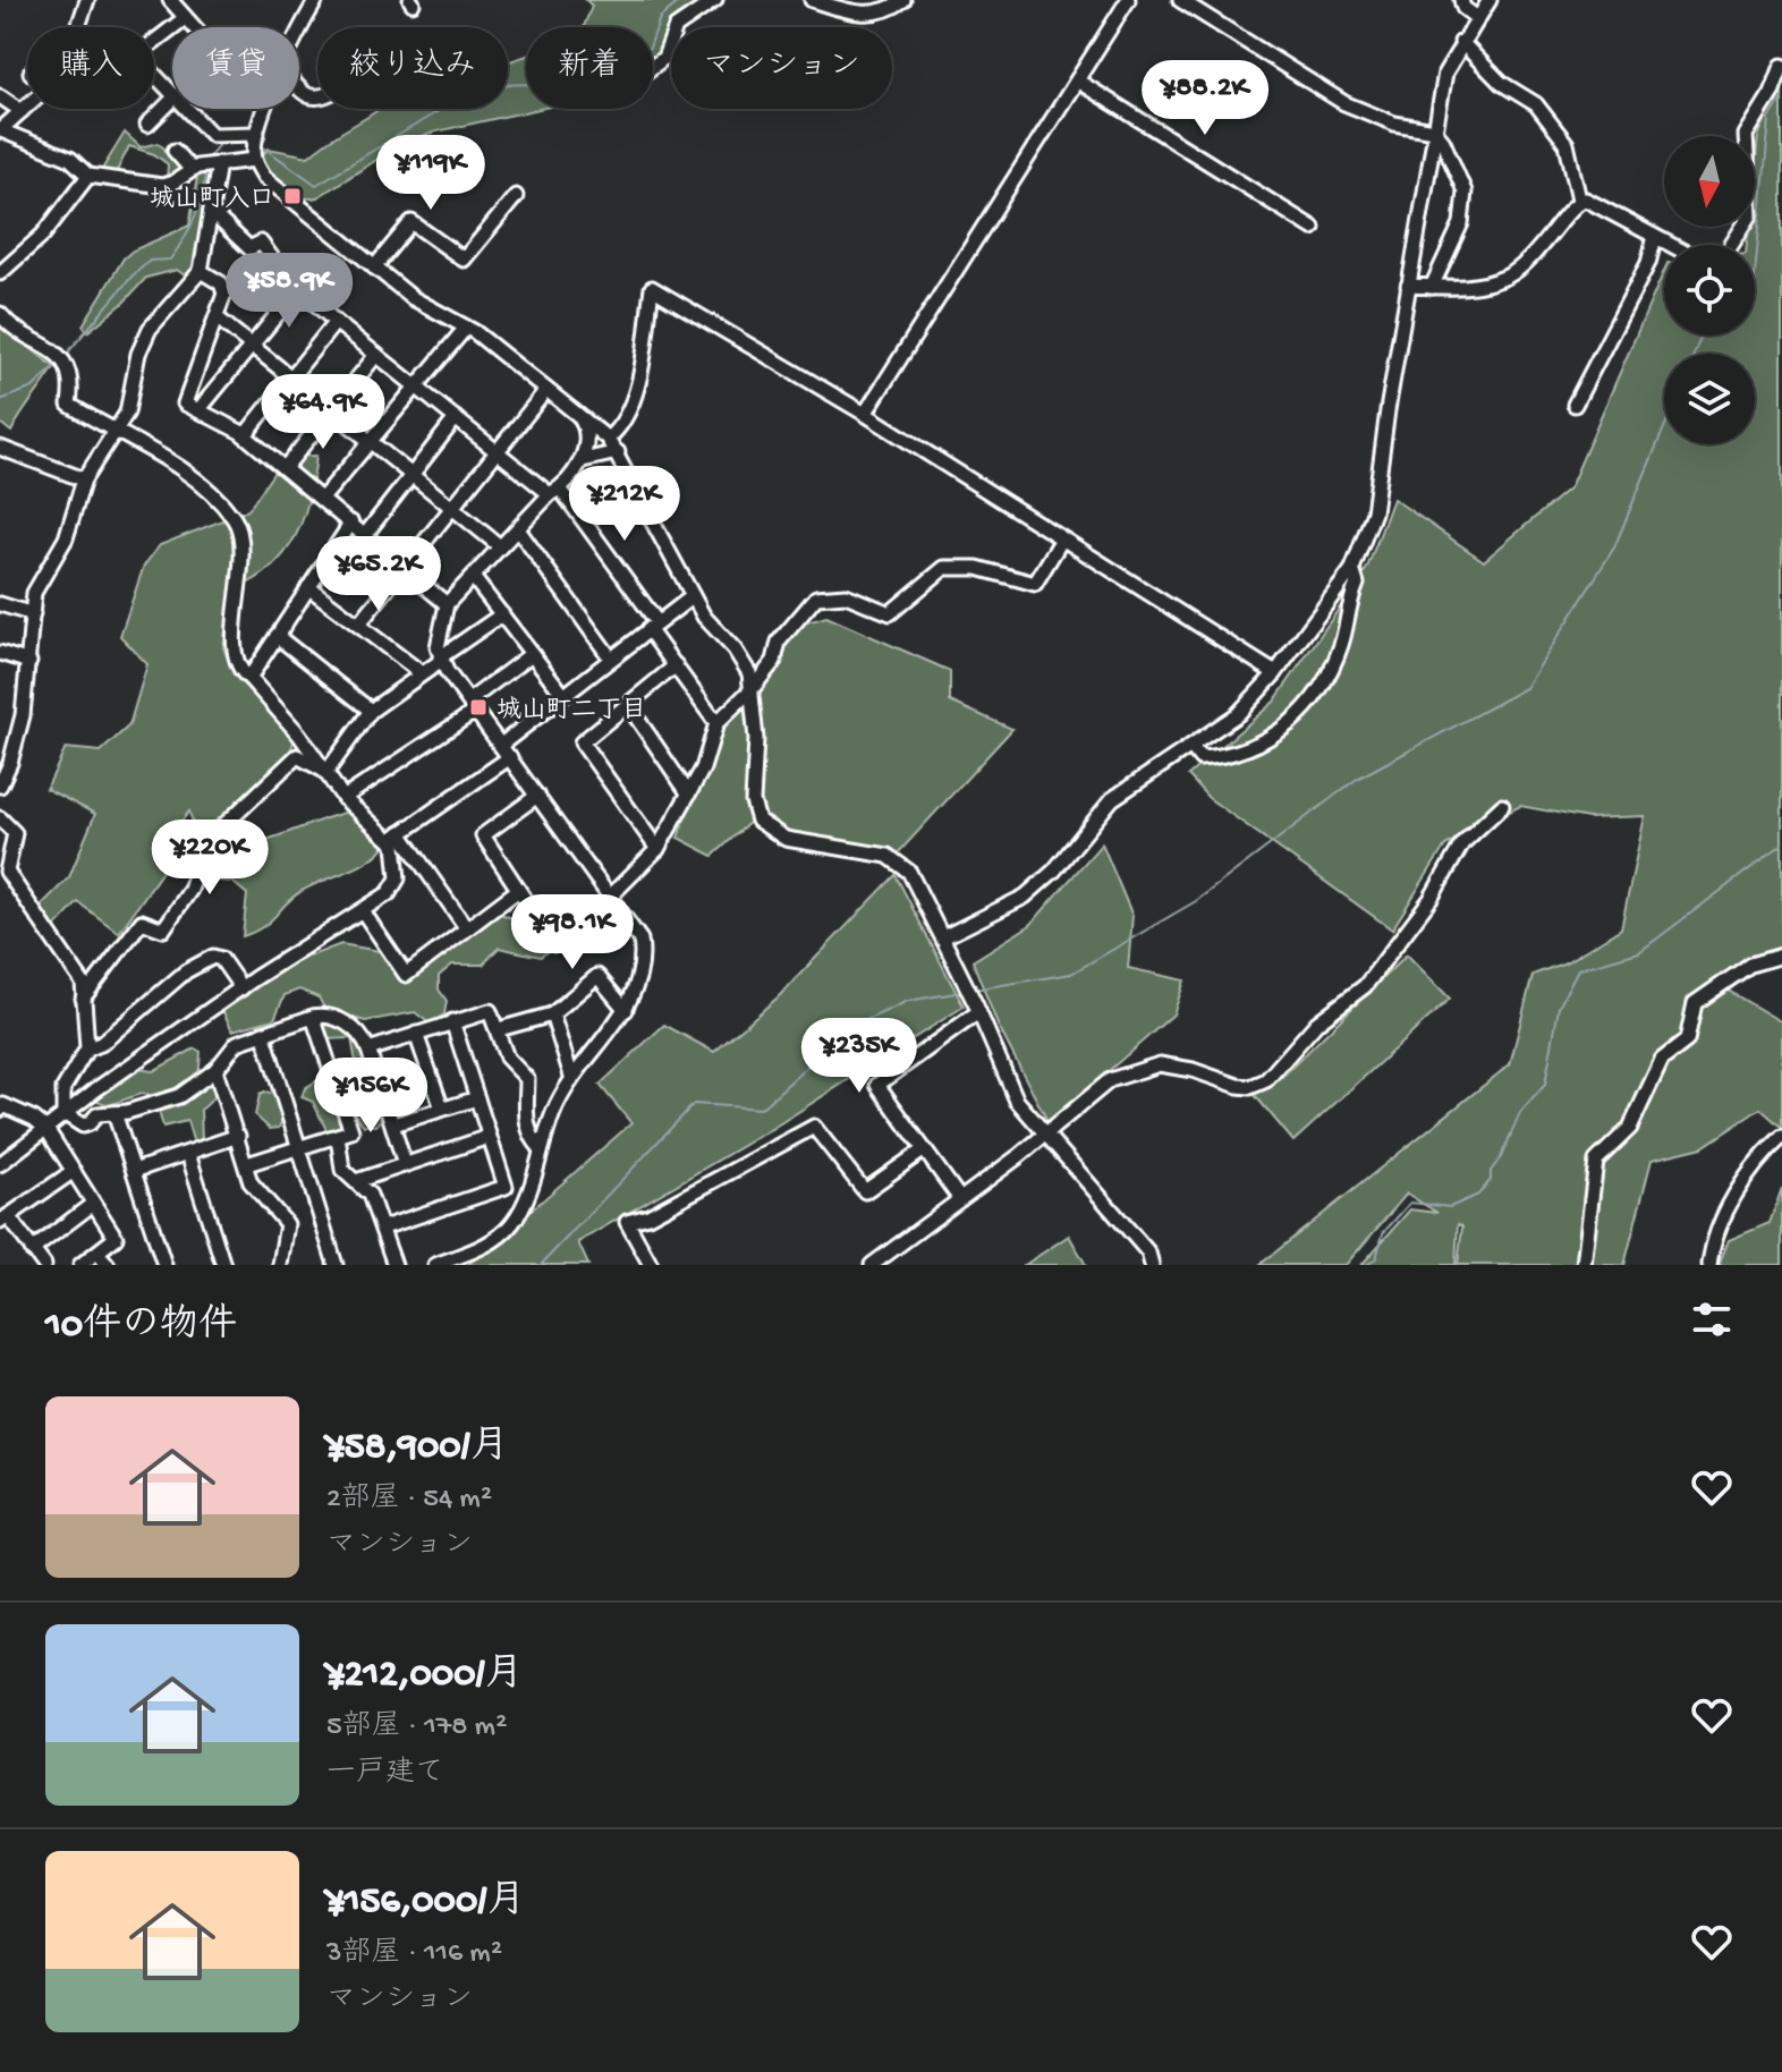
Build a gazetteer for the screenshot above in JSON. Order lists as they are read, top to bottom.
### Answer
{
  "places": {
    "transit": ["城山町入口", "城山町二丁目"]
  },
  "north": "bottom",
  "page": {
    "chip": [
      "購入",
      "賃貸",
      "絞り込み",
      "新着",
      "マンション"
    ],
    "price": [
      "¥88.2K",
      "¥119K",
      "¥58.9K",
      "¥64.9K",
      "¥212K",
      "¥65.2K",
      "¥220K",
      "¥98.1K",
      "¥235K",
      "¥156K"
    ],
    "heading": "10件の物件",
    "list": [
      {
        "name": "¥58,900/月",
        "note": "2部屋 · 54 m² · マンション"
      },
      {
        "name": "¥212,000/月",
        "note": "5部屋 · 178 m² · 一戸建て"
      },
      {
        "name": "¥156,000/月",
        "note": "3部屋 · 116 m² · マンション"
      }
    ]
  }
}
